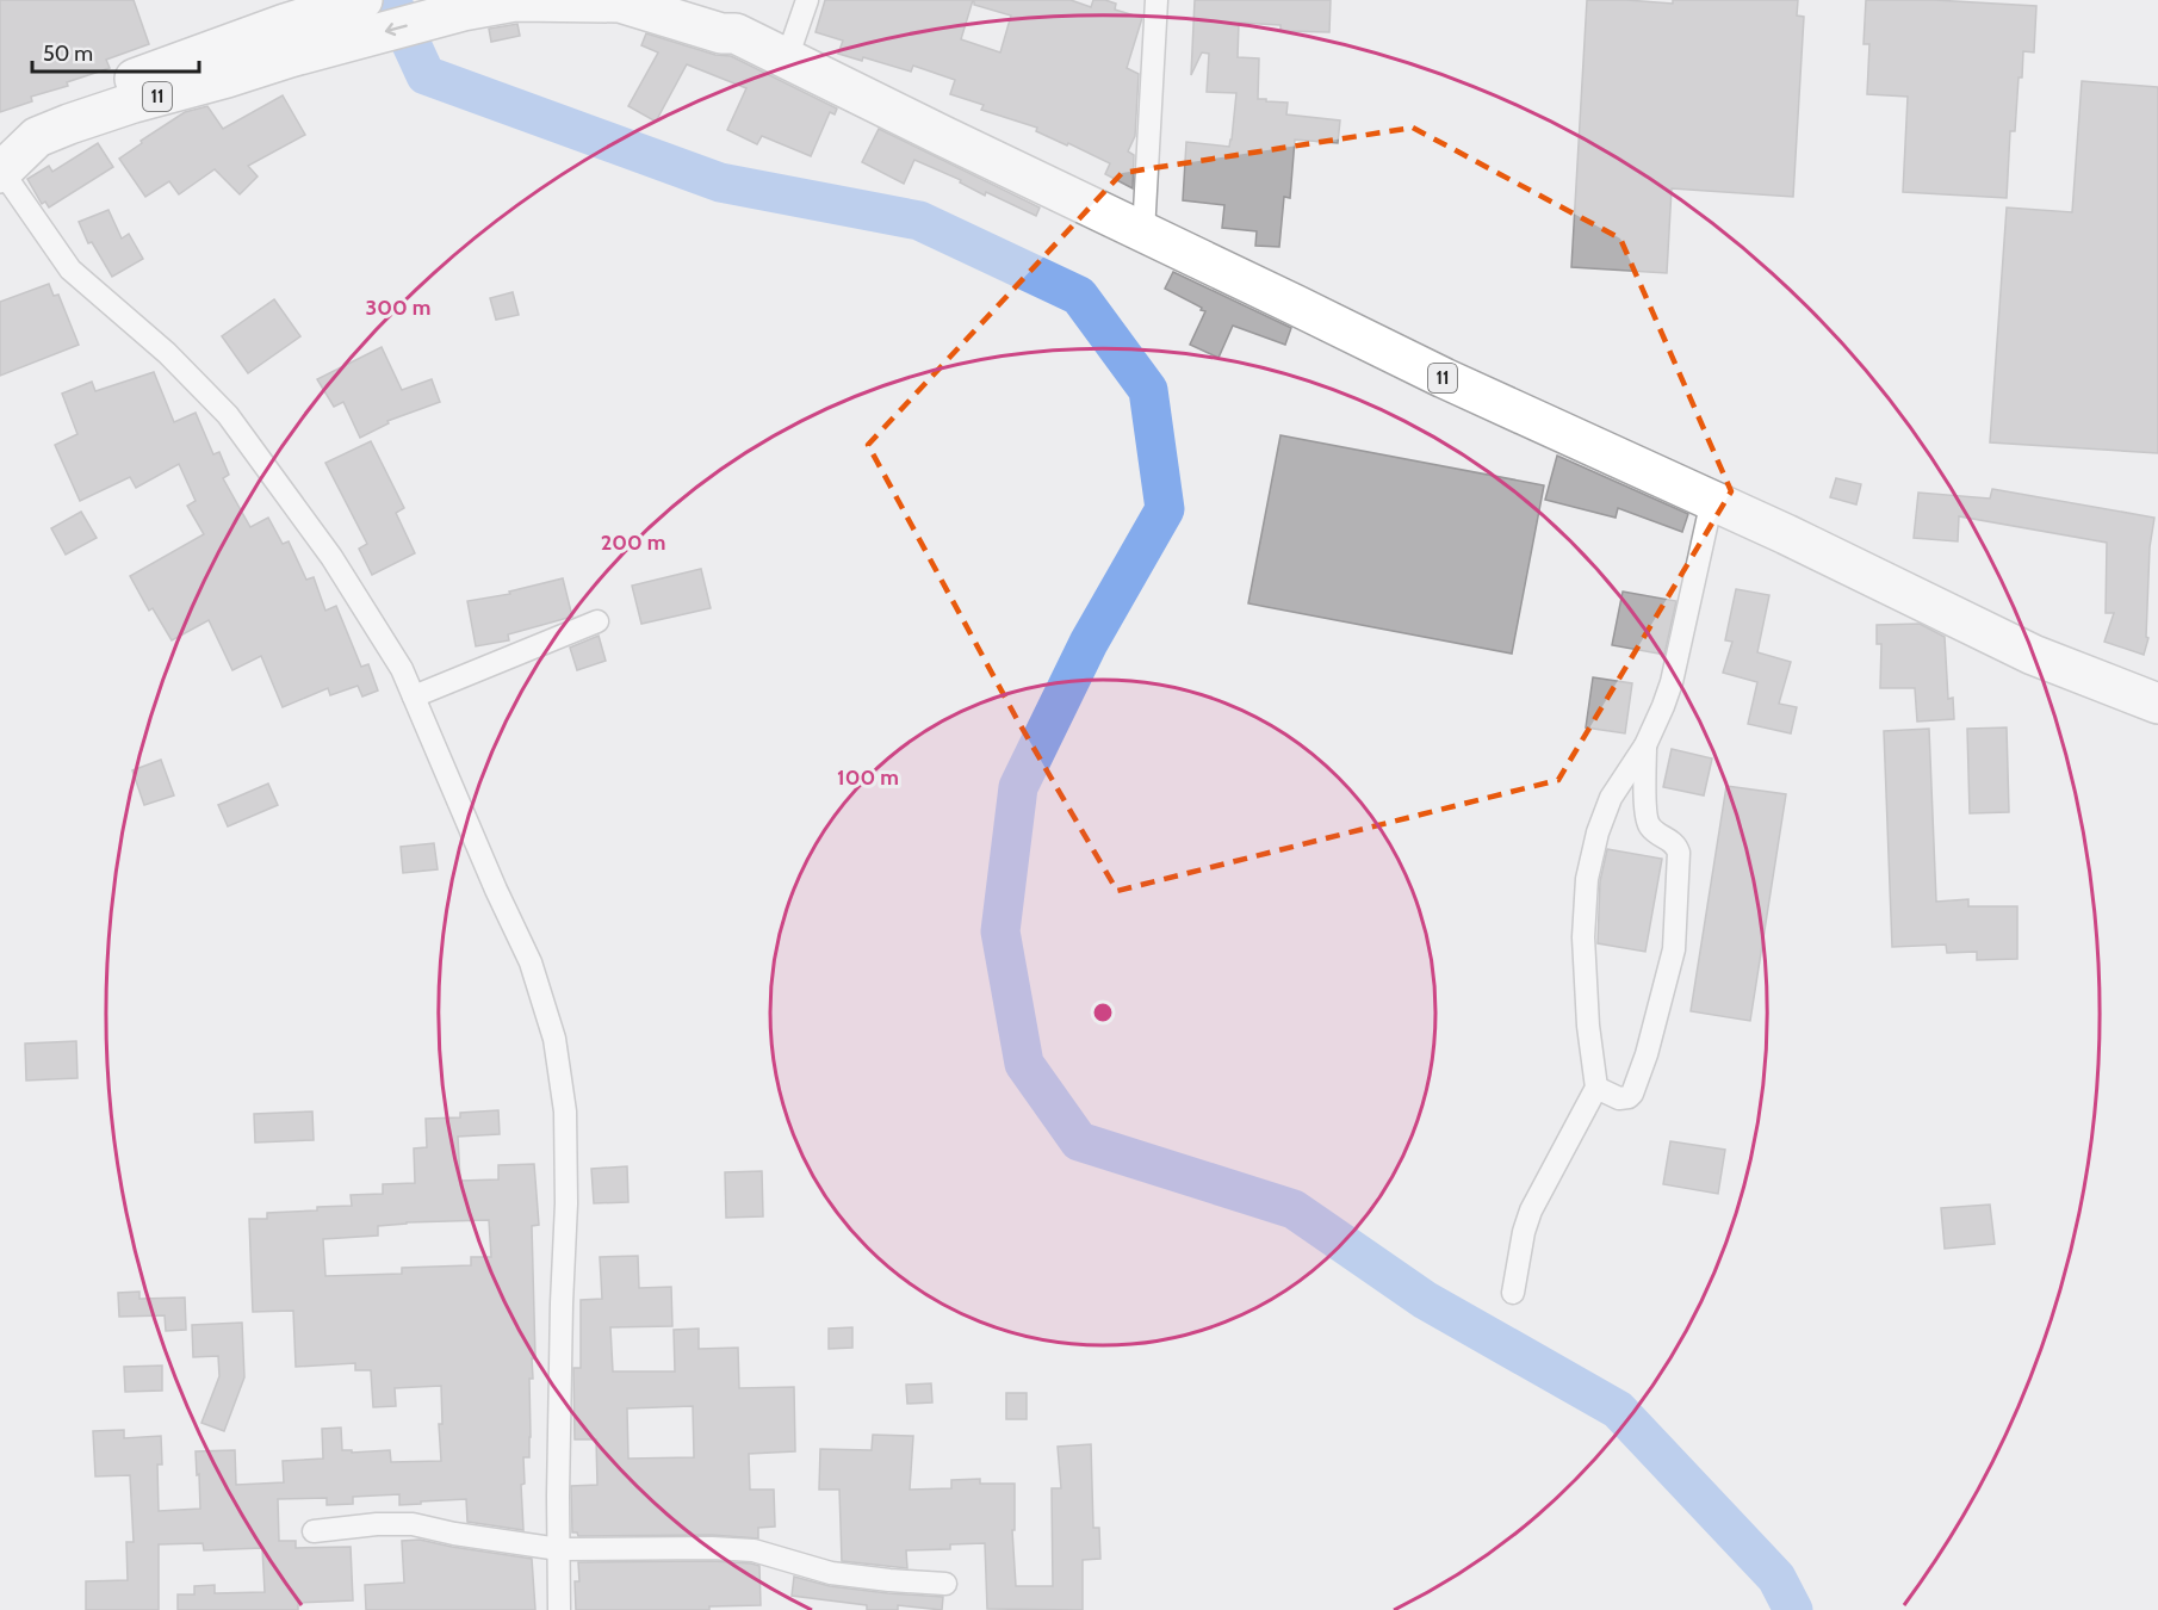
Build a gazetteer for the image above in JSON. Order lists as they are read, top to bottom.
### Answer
{
  "streets": {
    "highway": ["11"]
  },
  "scale_bar": "50 m",
  "rings": ["300 m", "200 m", "100 m"]
}
